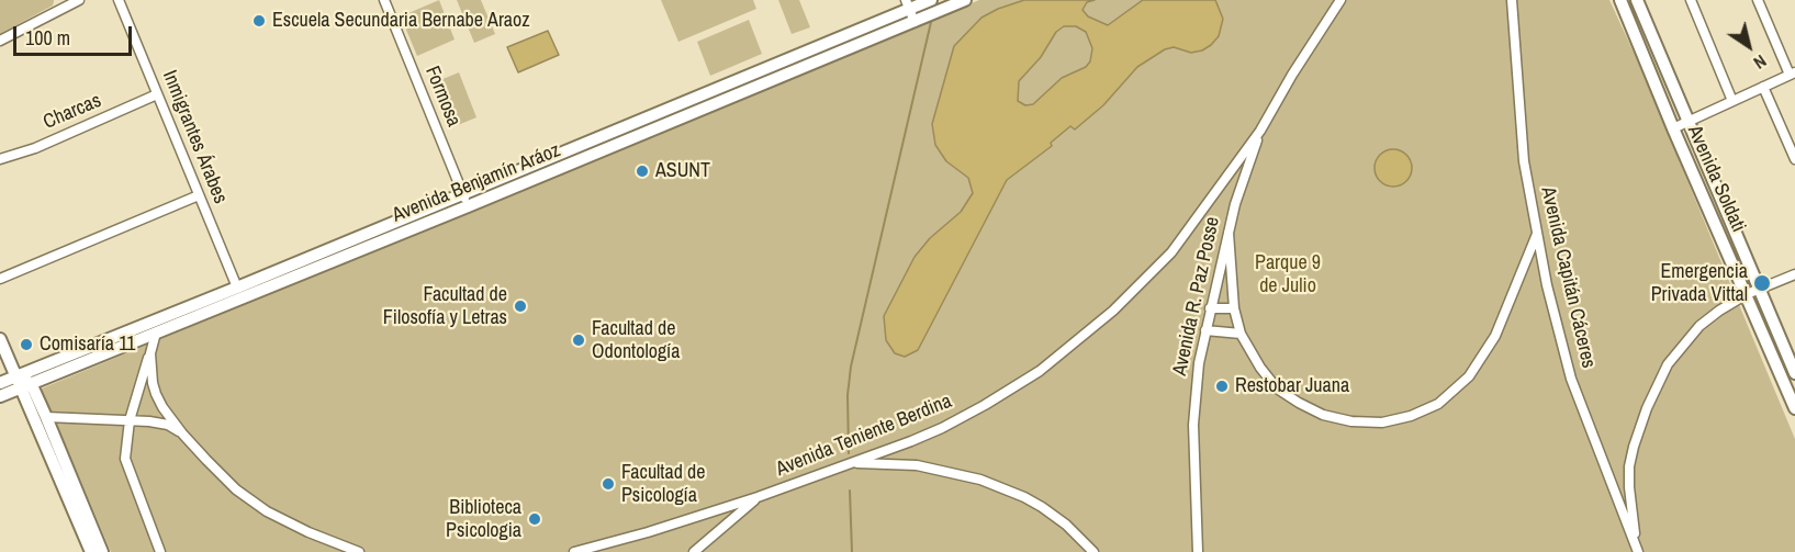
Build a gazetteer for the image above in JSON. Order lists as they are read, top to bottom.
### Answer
{
  "streets": {
    "main road": ["Avenida Soldati", "Avenida Benjamín Aráoz"],
    "street": [
      "Formosa",
      "Charcas",
      "Inmigrantes Árabes",
      "Avenida Capitán Cáceres",
      "Avenida R. Paz Posse",
      "Avenida Teniente Berdina"
    ]
  },
  "crossings": [
    ["Formosa", "Avenida Benjamín Aráoz"],
    ["Charcas", "Inmigrantes Árabes"],
    ["Inmigrantes Árabes", "Avenida Benjamín Aráoz"],
    ["Avenida R. Paz Posse", "Avenida Teniente Berdina"]
  ],
  "parks": ["Parque 9 de Julio"],
  "places": [
    "Escuela Secundaria Bernabe Araoz",
    "ASUNT",
    "Emergencia Privada Vittal",
    "Facultad de Filosofía y Letras",
    "Facultad de Odontología",
    "Comisaría 11",
    "Restobar Juana",
    "Facultad de Psicología",
    "Biblioteca Psicologia"
  ],
  "scale_bar": "100 m",
  "north": "bottom right"
}
